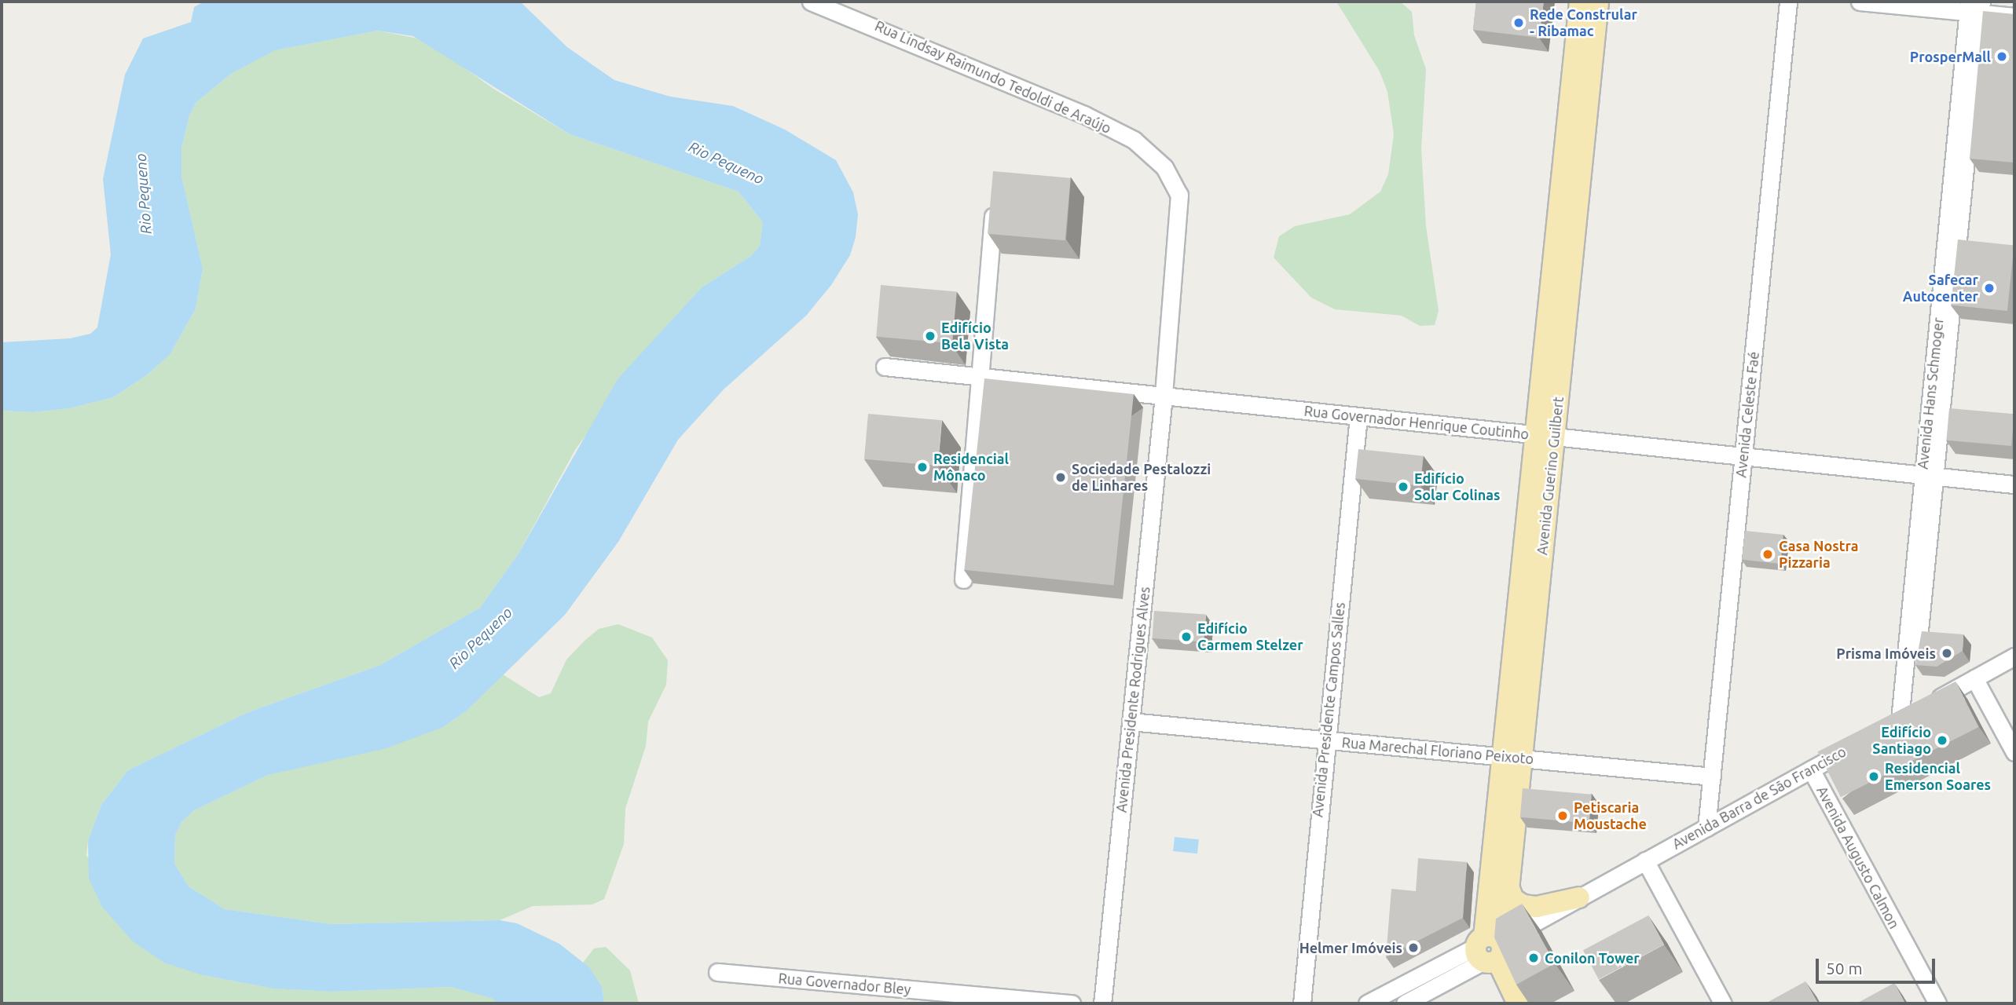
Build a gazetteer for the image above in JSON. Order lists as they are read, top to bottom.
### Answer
{
  "streets": {
    "main road": ["Avenida Guerino Guilbert"],
    "street": [
      "Rua Lindsay Raimundo Tedoldi de Araújo",
      "Avenida Hans Schmoger",
      "Avenida Celeste Faé",
      "Rua Governador Henrique Coutinho",
      "Avenida Presidente Rodrigues Alves",
      "Avenida Presidente Campos Salles",
      "Rua Marechal Floriano Peixoto",
      "Avenida Barra de São Francisco",
      "Avenida Augusto Calmon",
      "Rua Governador Bley"
    ]
  },
  "crossings": [
    ["Rua Lindsay Raimundo Tedoldi de Araújo", "Rua Governador Henrique Coutinho"],
    ["Rua Lindsay Raimundo Tedoldi de Araújo", "Avenida Presidente Rodrigues Alves"],
    ["Avenida Hans Schmoger", "Rua Governador Henrique Coutinho"],
    ["Avenida Celeste Faé", "Rua Governador Henrique Coutinho"],
    ["Avenida Celeste Faé", "Rua Marechal Floriano Peixoto"],
    ["Avenida Celeste Faé", "Avenida Barra de São Francisco"],
    ["Rua Governador Henrique Coutinho", "Avenida Guerino Guilbert"],
    ["Rua Governador Henrique Coutinho", "Avenida Presidente Rodrigues Alves"],
    ["Rua Governador Henrique Coutinho", "Avenida Presidente Campos Salles"],
    ["Avenida Guerino Guilbert", "Rua Marechal Floriano Peixoto"],
    ["Avenida Guerino Guilbert", "Avenida Barra de São Francisco"],
    ["Avenida Presidente Rodrigues Alves", "Rua Marechal Floriano Peixoto"],
    ["Avenida Presidente Campos Salles", "Rua Marechal Floriano Peixoto"],
    ["Avenida Barra de São Francisco", "Avenida Augusto Calmon"]
  ],
  "water": ["Rio Pequeno"],
  "places": [
    "Rede Constrular - Ribamac",
    "ProsperMall",
    "Safecar Autocenter",
    "Edifício Bela Vista",
    "Residencial Mônaco",
    "Sociedade Pestalozzi de Linhares",
    "Edifício Solar Colinas",
    "Casa Nostra Pizzaria",
    "Edifício Carmem Stelzer",
    "Prisma Imóveis",
    "Edifício Santiago",
    "Residencial Emerson Soares",
    "Petiscaria Moustache",
    "Helmer Imóveis",
    "Conilon Tower"
  ],
  "scale_bar": "50 m"
}
